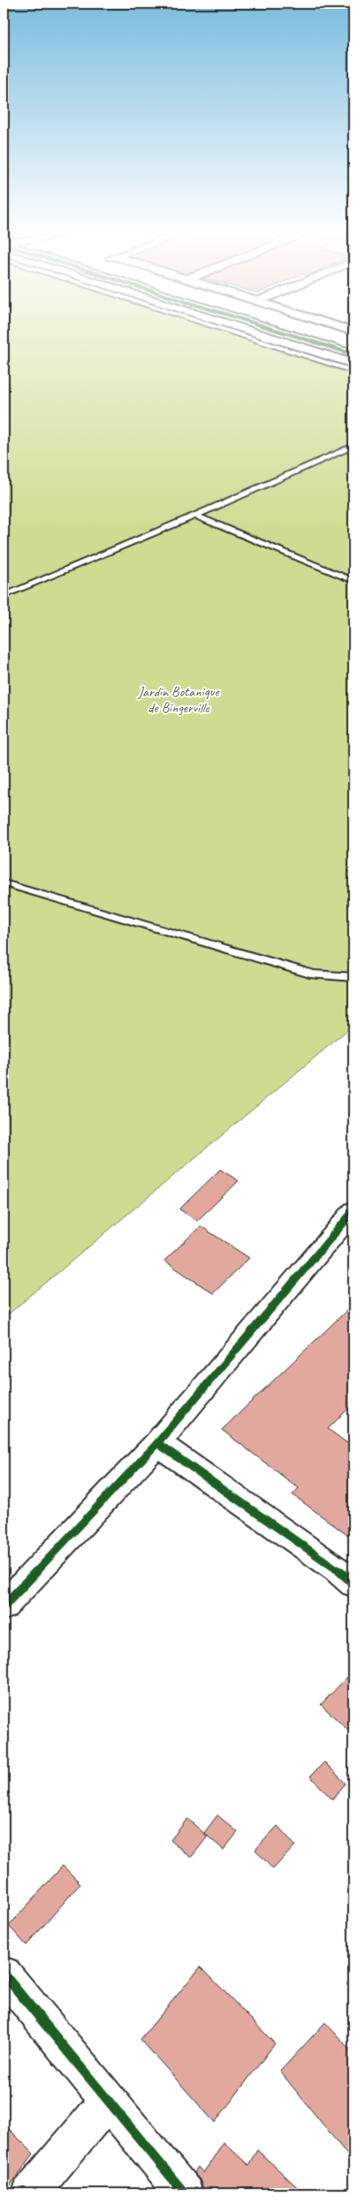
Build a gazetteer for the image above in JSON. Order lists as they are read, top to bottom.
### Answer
{
  "parks": ["Jardin Botanique de Bingerville"]
}
